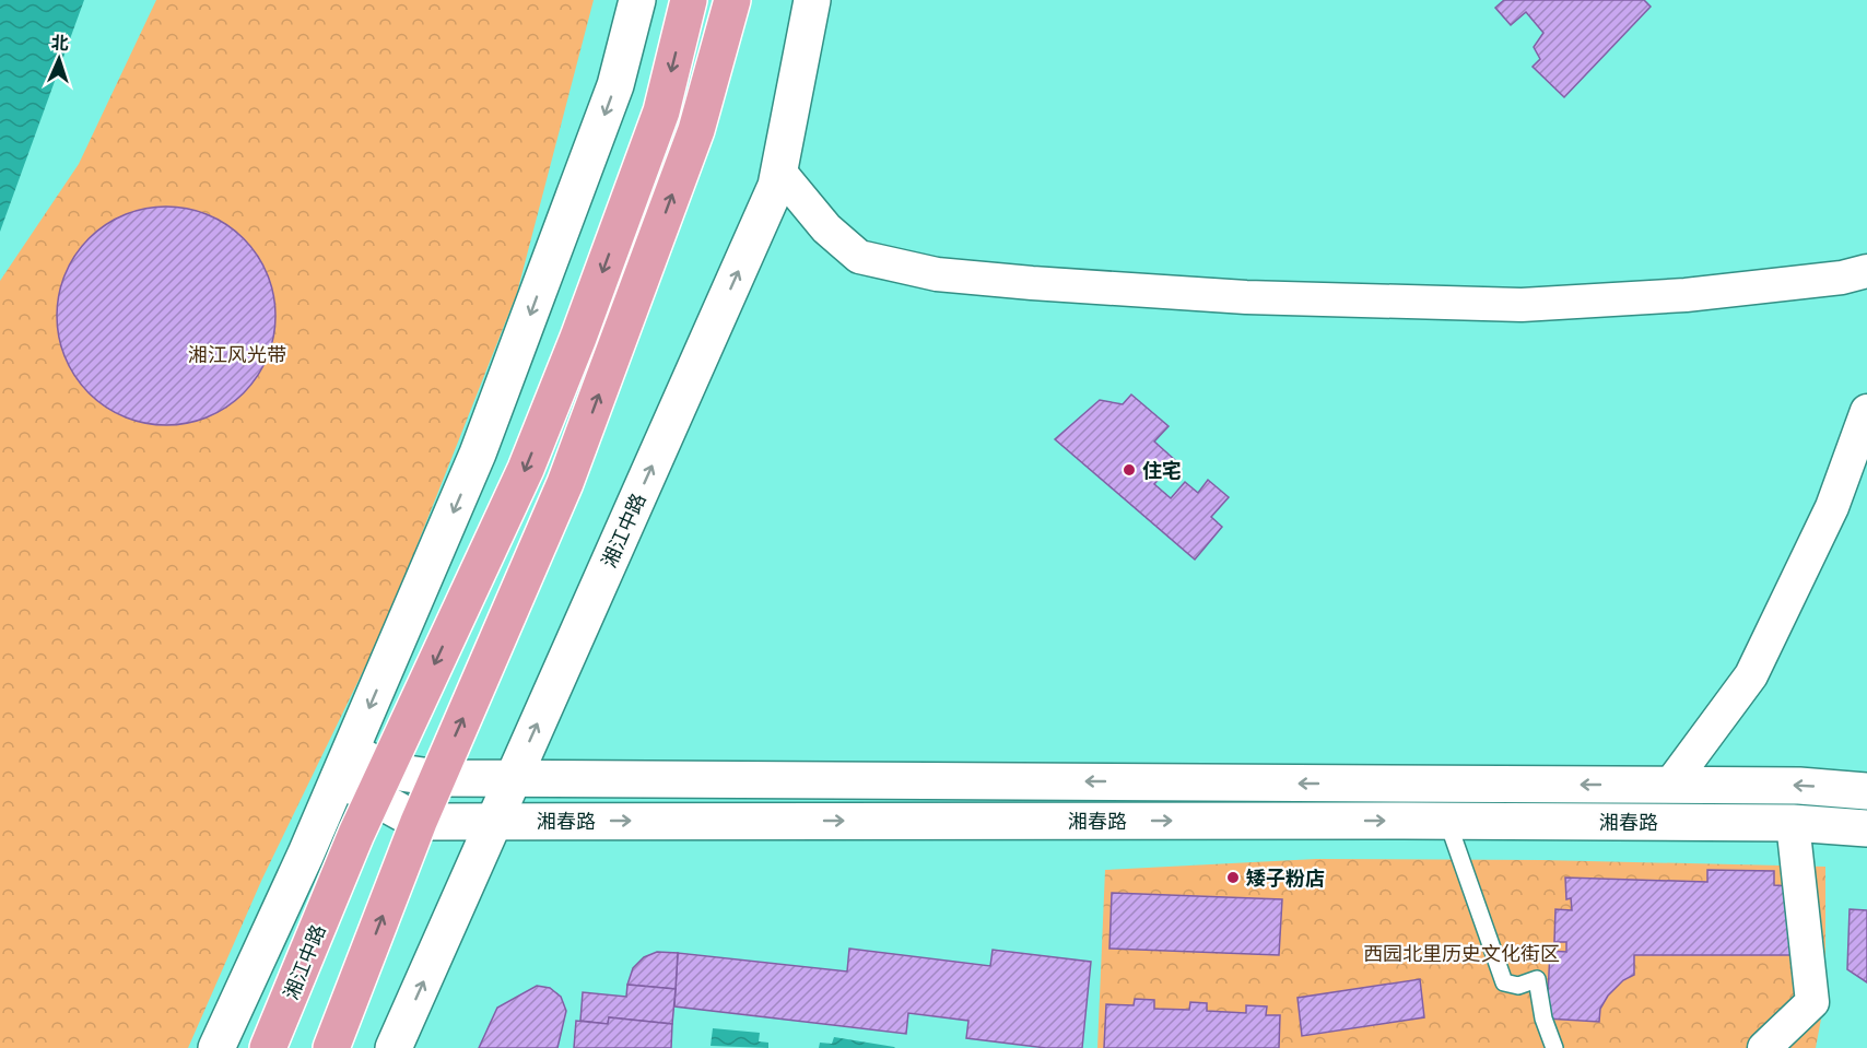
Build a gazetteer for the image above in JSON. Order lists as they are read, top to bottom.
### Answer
{
  "streets": {
    "main road": ["湘江中路"],
    "street": ["湘春路"]
  },
  "crossings": [
    ["湘江中路", "湘春路"]
  ],
  "parks": ["湘江风光带", "西园北里历史文化街区"],
  "places": ["住宅", "矮子粉店"],
  "north": "top"
}
